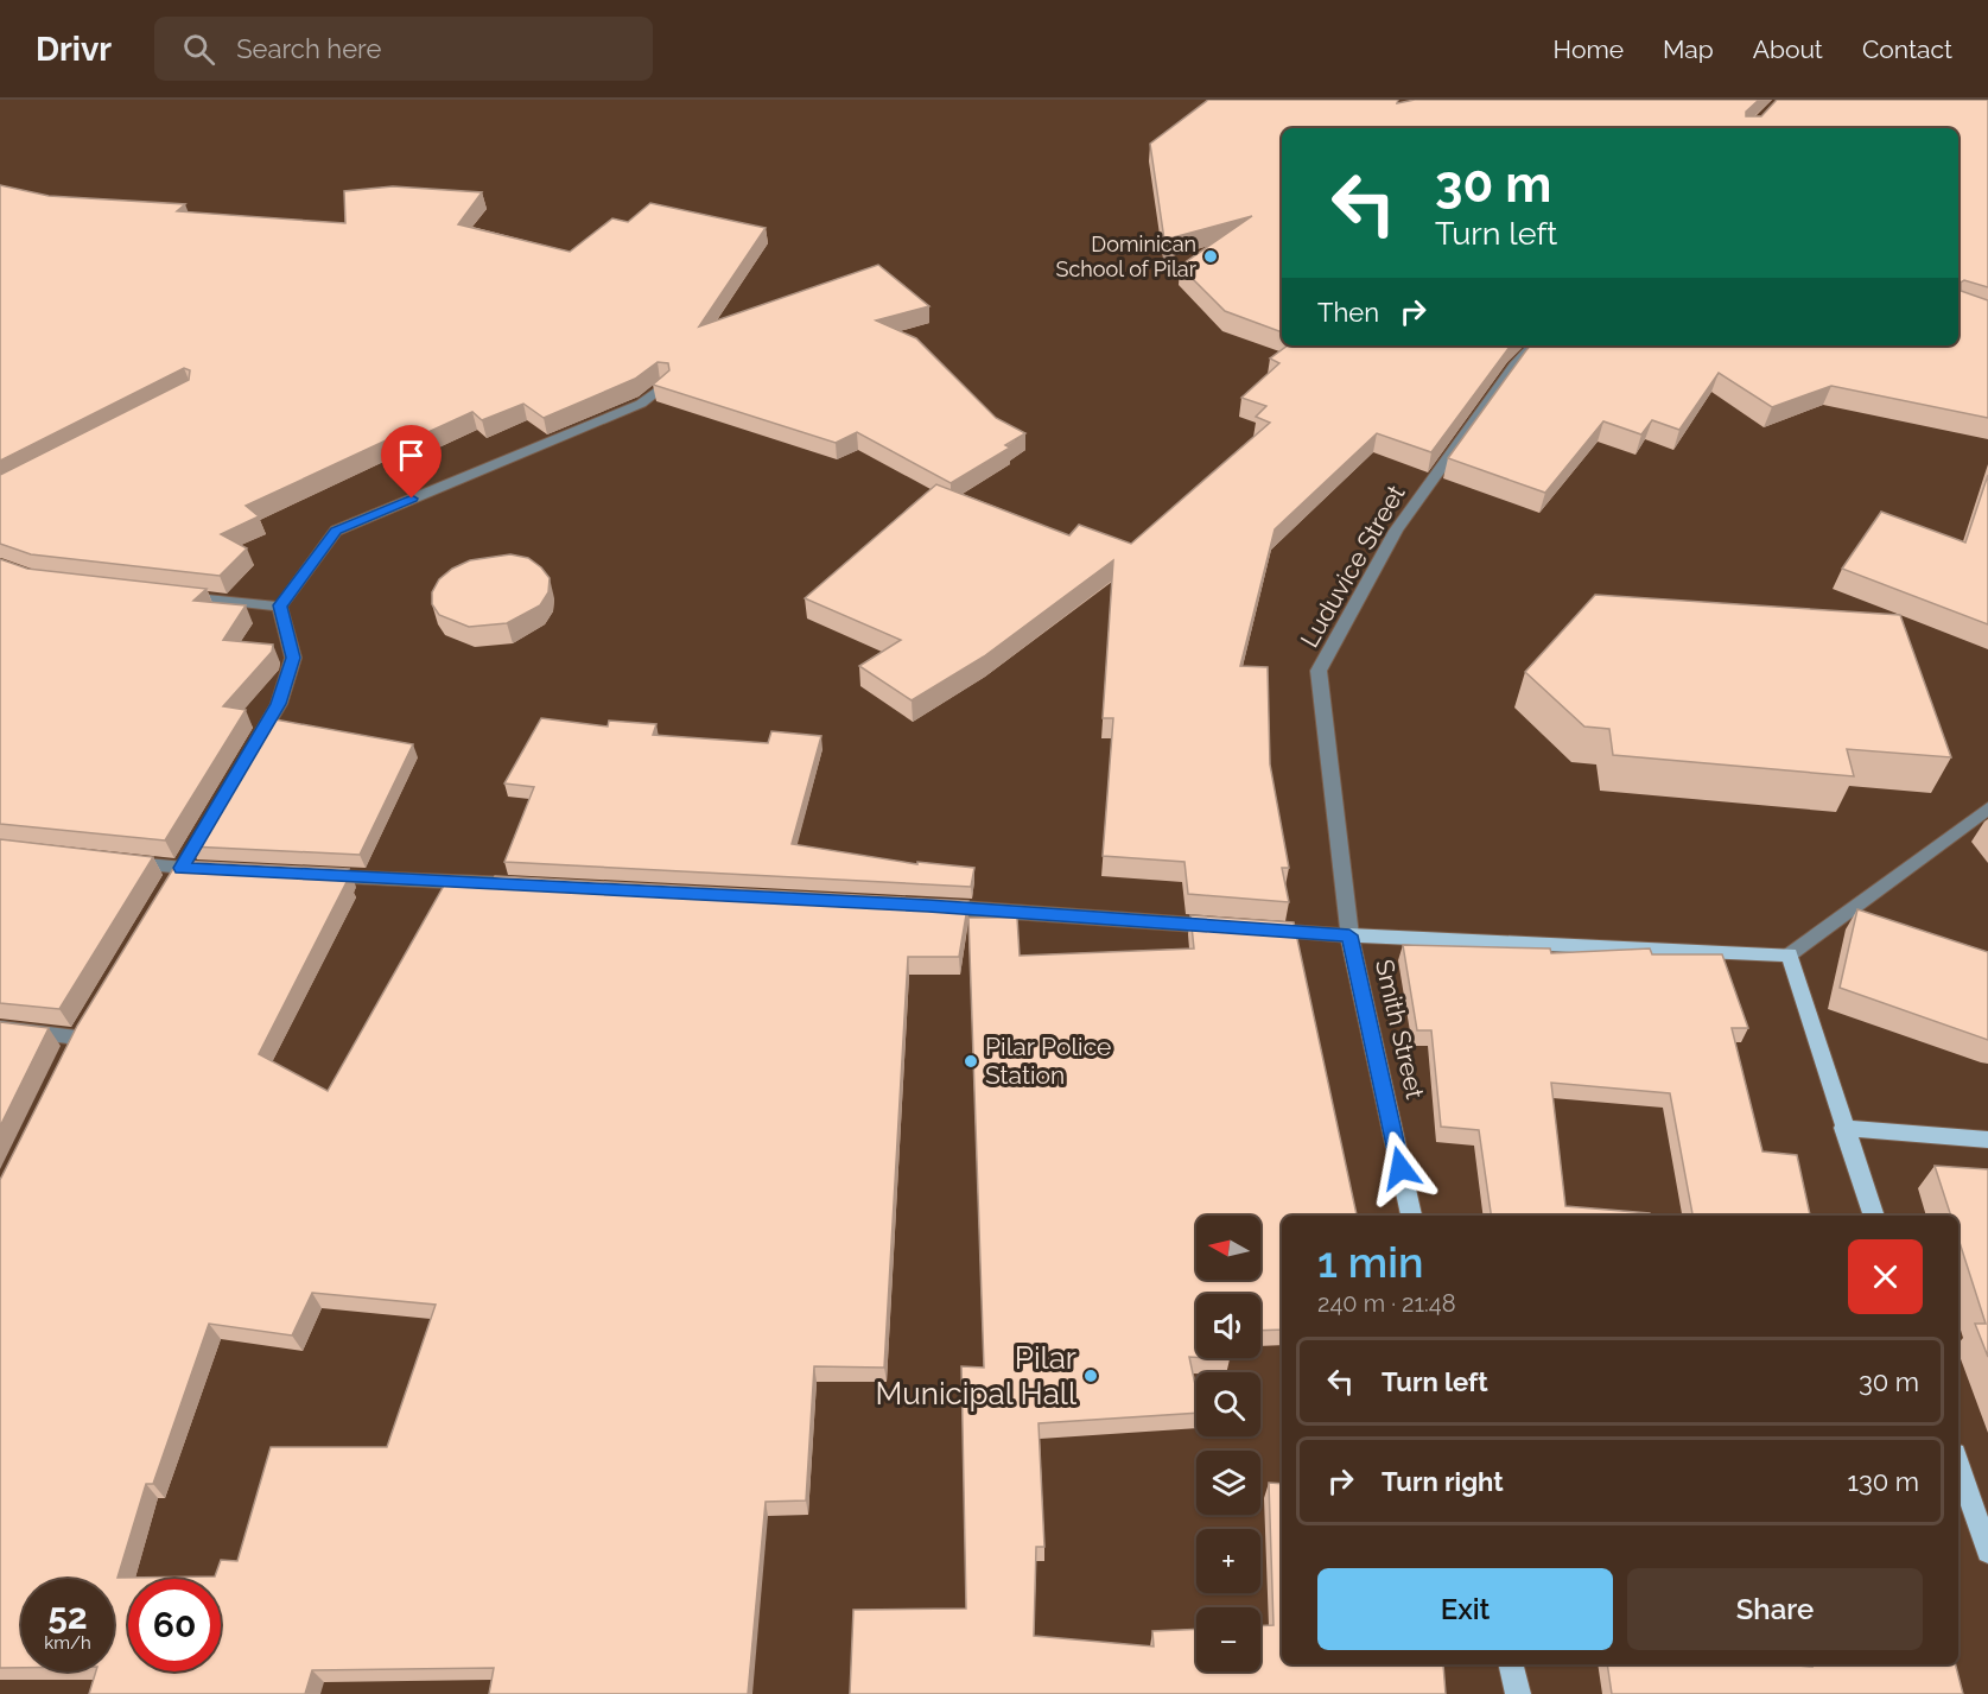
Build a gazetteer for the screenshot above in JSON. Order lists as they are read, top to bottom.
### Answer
{
  "streets": {
    "main road": ["Smith Street"],
    "street": ["Luduvice Street"]
  },
  "crossings": [
    ["Luduvice Street", "Smith Street"]
  ],
  "places": ["Dominican School of Pilar", "Pilar Police Station", "Pilar Municipal Hall"],
  "north": "left",
  "page": {
    "header": "Drivr",
    "search": "Search here",
    "nav": [
      "Home",
      "Map",
      "About",
      "Contact"
    ],
    "turn": ["30 m", "Turn left"],
    "then": "Then",
    "map_buttons": ["+", "−"],
    "heading": ["1 min", "240 m · 21:48"],
    "list": [
      {
        "name": "Turn left",
        "value": "30 m"
      },
      {
        "name": "Turn right",
        "value": "130 m"
      }
    ],
    "buttons": ["Exit", "Share"],
    "speed": "52 km/h",
    "limit": "60"
  }
}
